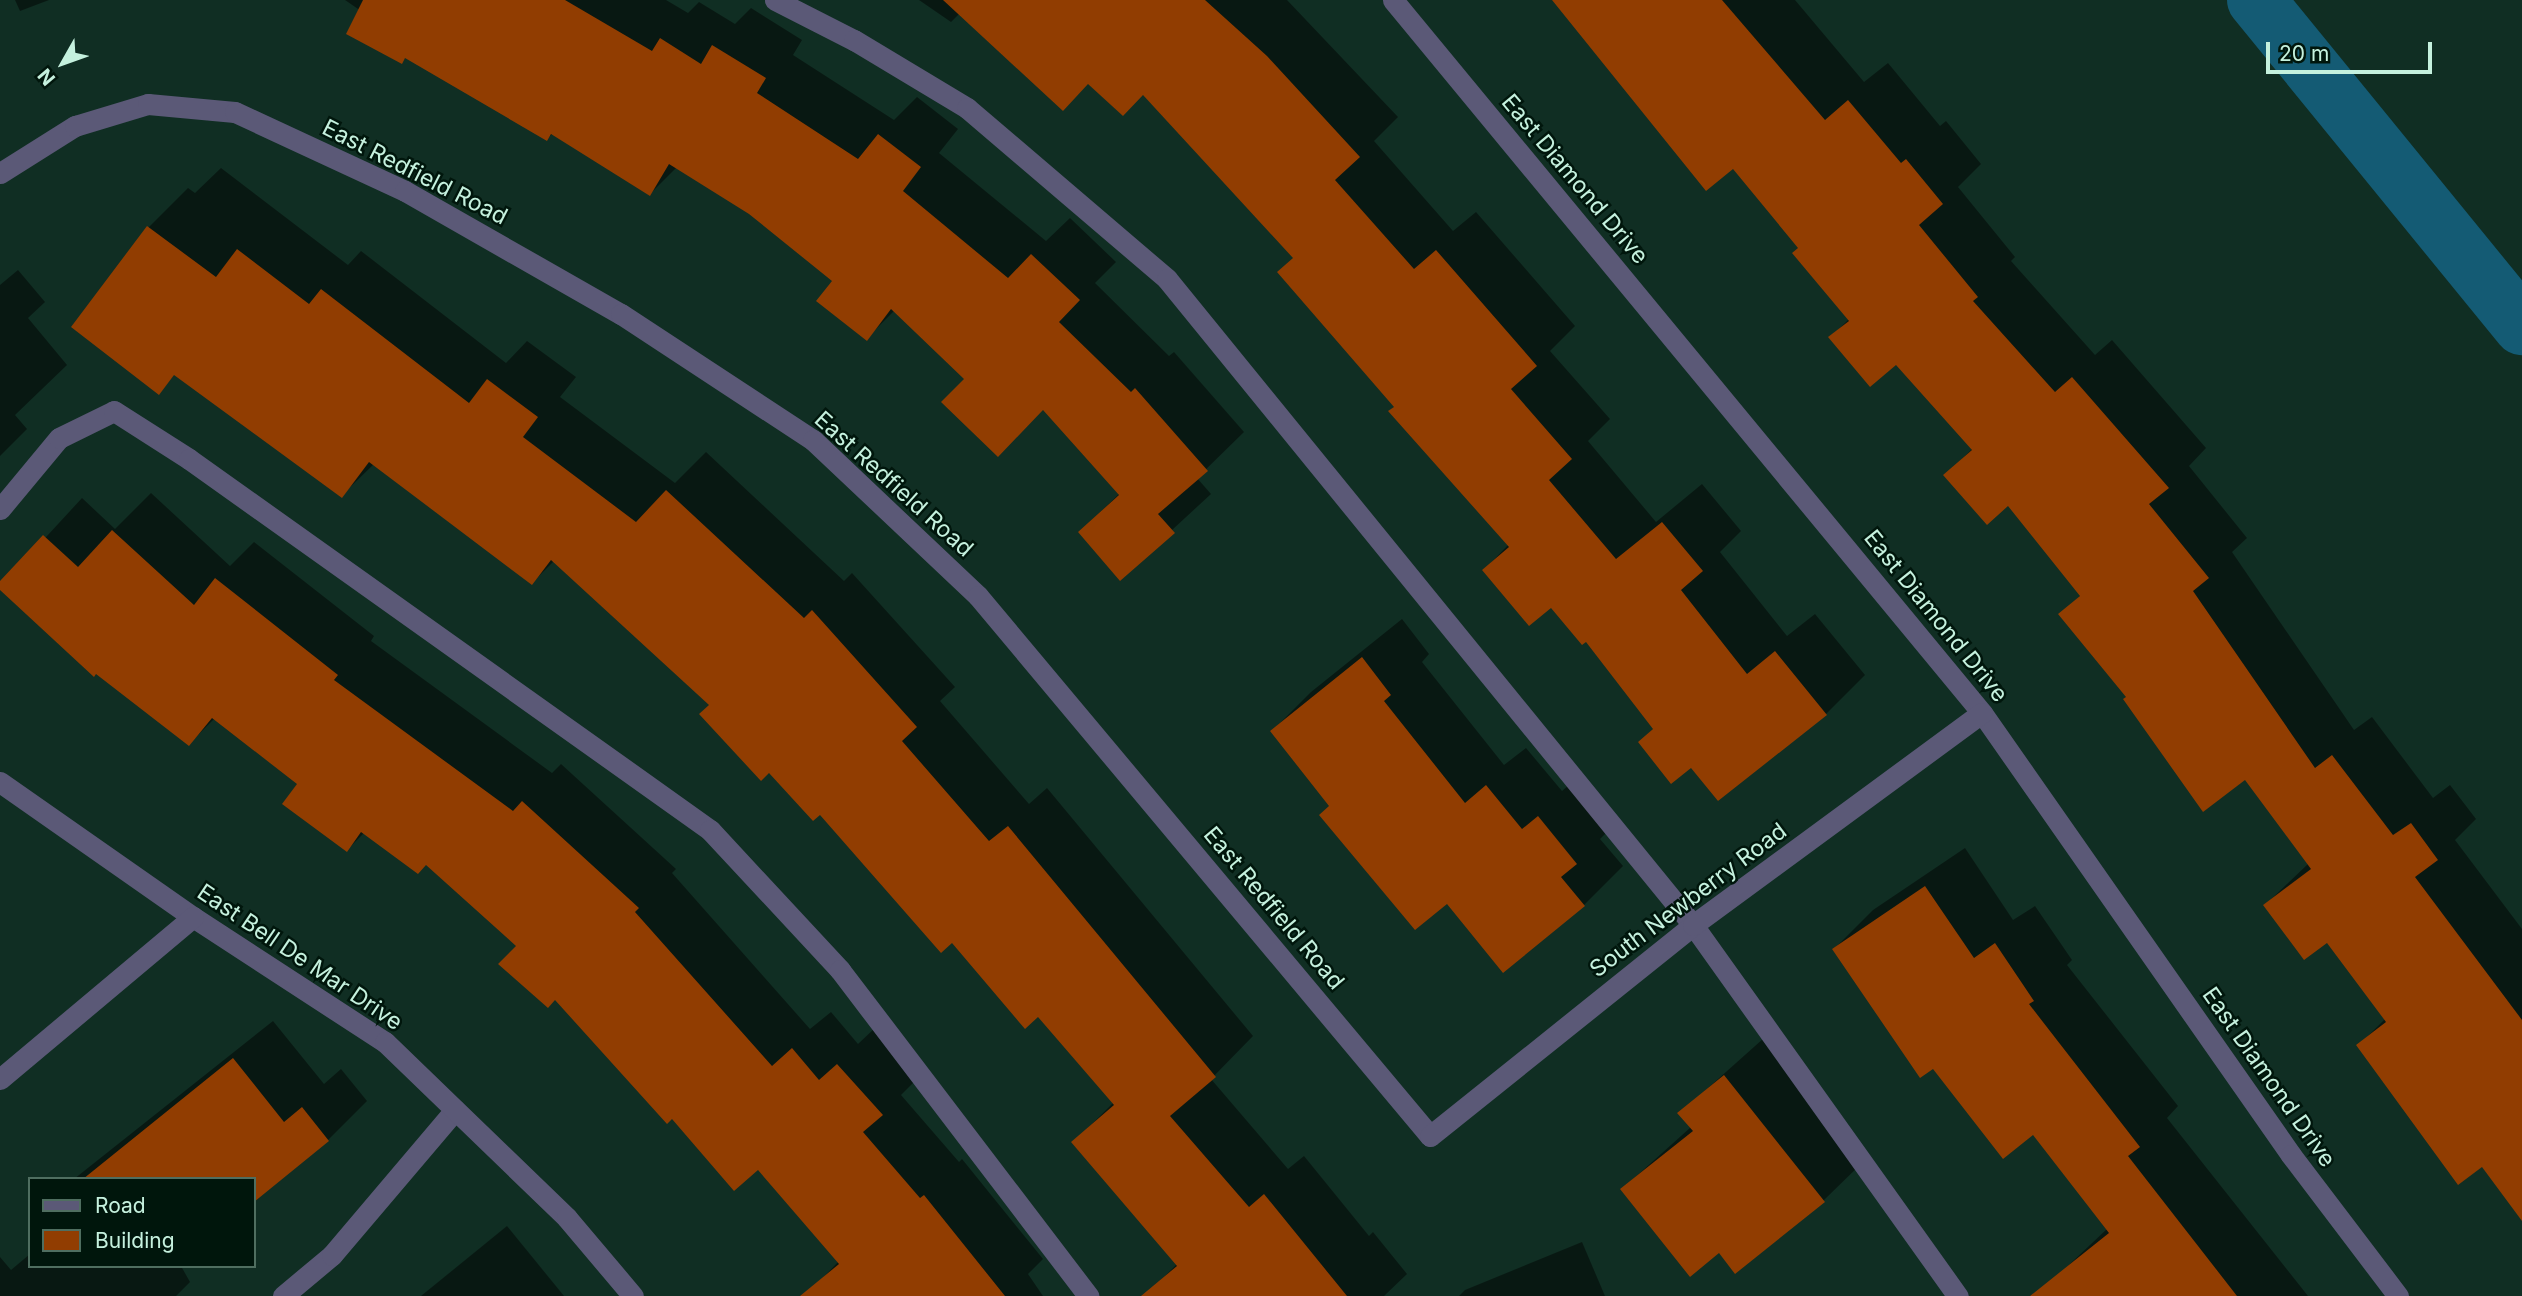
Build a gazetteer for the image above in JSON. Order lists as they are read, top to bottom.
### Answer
{
  "streets": {
    "street": [
      "East Redfield Road",
      "East Diamond Drive",
      "South Newberry Road",
      "East Bell De Mar Drive"
    ]
  },
  "crossings": [
    ["East Redfield Road", "South Newberry Road"],
    ["East Diamond Drive", "South Newberry Road"]
  ],
  "legend": ["Road", "Building"],
  "scale_bar": "20 m",
  "north": "bottom left"
}
